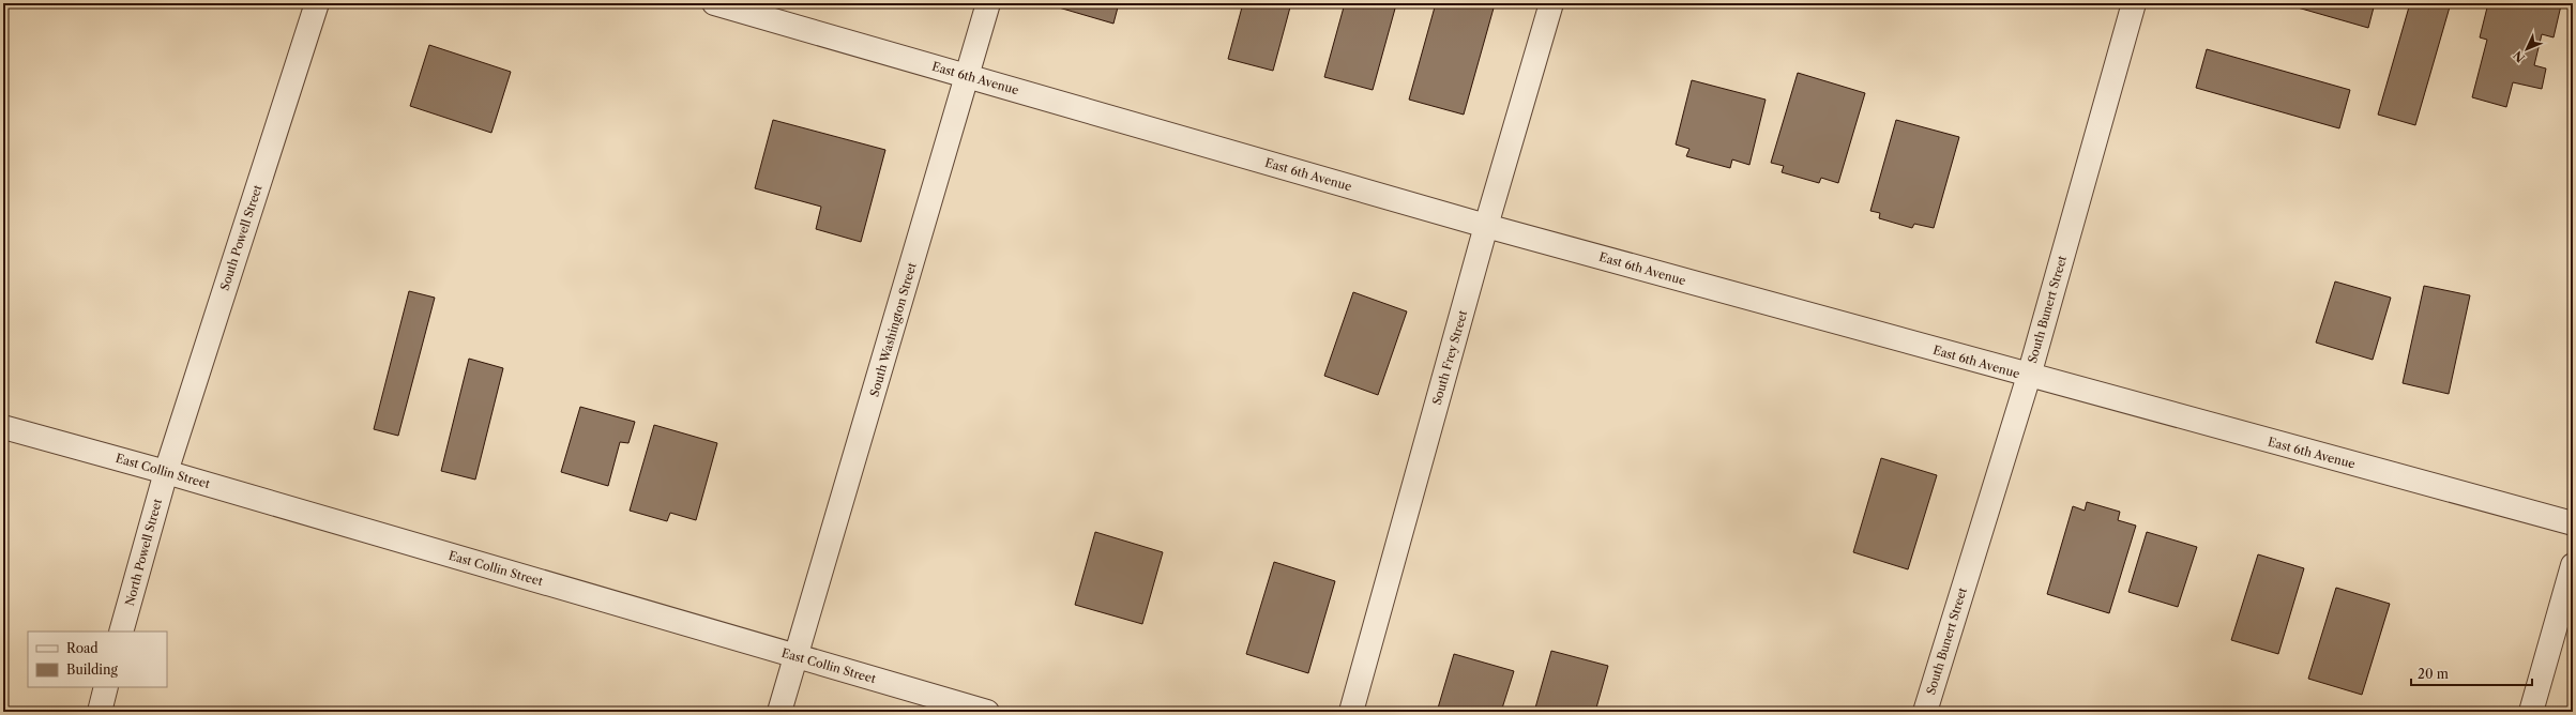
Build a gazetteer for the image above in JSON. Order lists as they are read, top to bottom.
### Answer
{
  "streets": {
    "street": [
      "East 6th Avenue",
      "South Powell Street",
      "South Bunert Street",
      "South Washington Street",
      "South Frey Street",
      "East Collin Street",
      "North Powell Street"
    ]
  },
  "crossings": [
    ["East 6th Avenue", "South Bunert Street"],
    ["East 6th Avenue", "South Washington Street"],
    ["East 6th Avenue", "South Frey Street"],
    ["South Powell Street", "East Collin Street"],
    ["South Powell Street", "North Powell Street"],
    ["South Washington Street", "East Collin Street"],
    ["East Collin Street", "North Powell Street"]
  ],
  "legend": ["Road", "Building"],
  "scale_bar": "20 m",
  "north": "bottom left"
}
